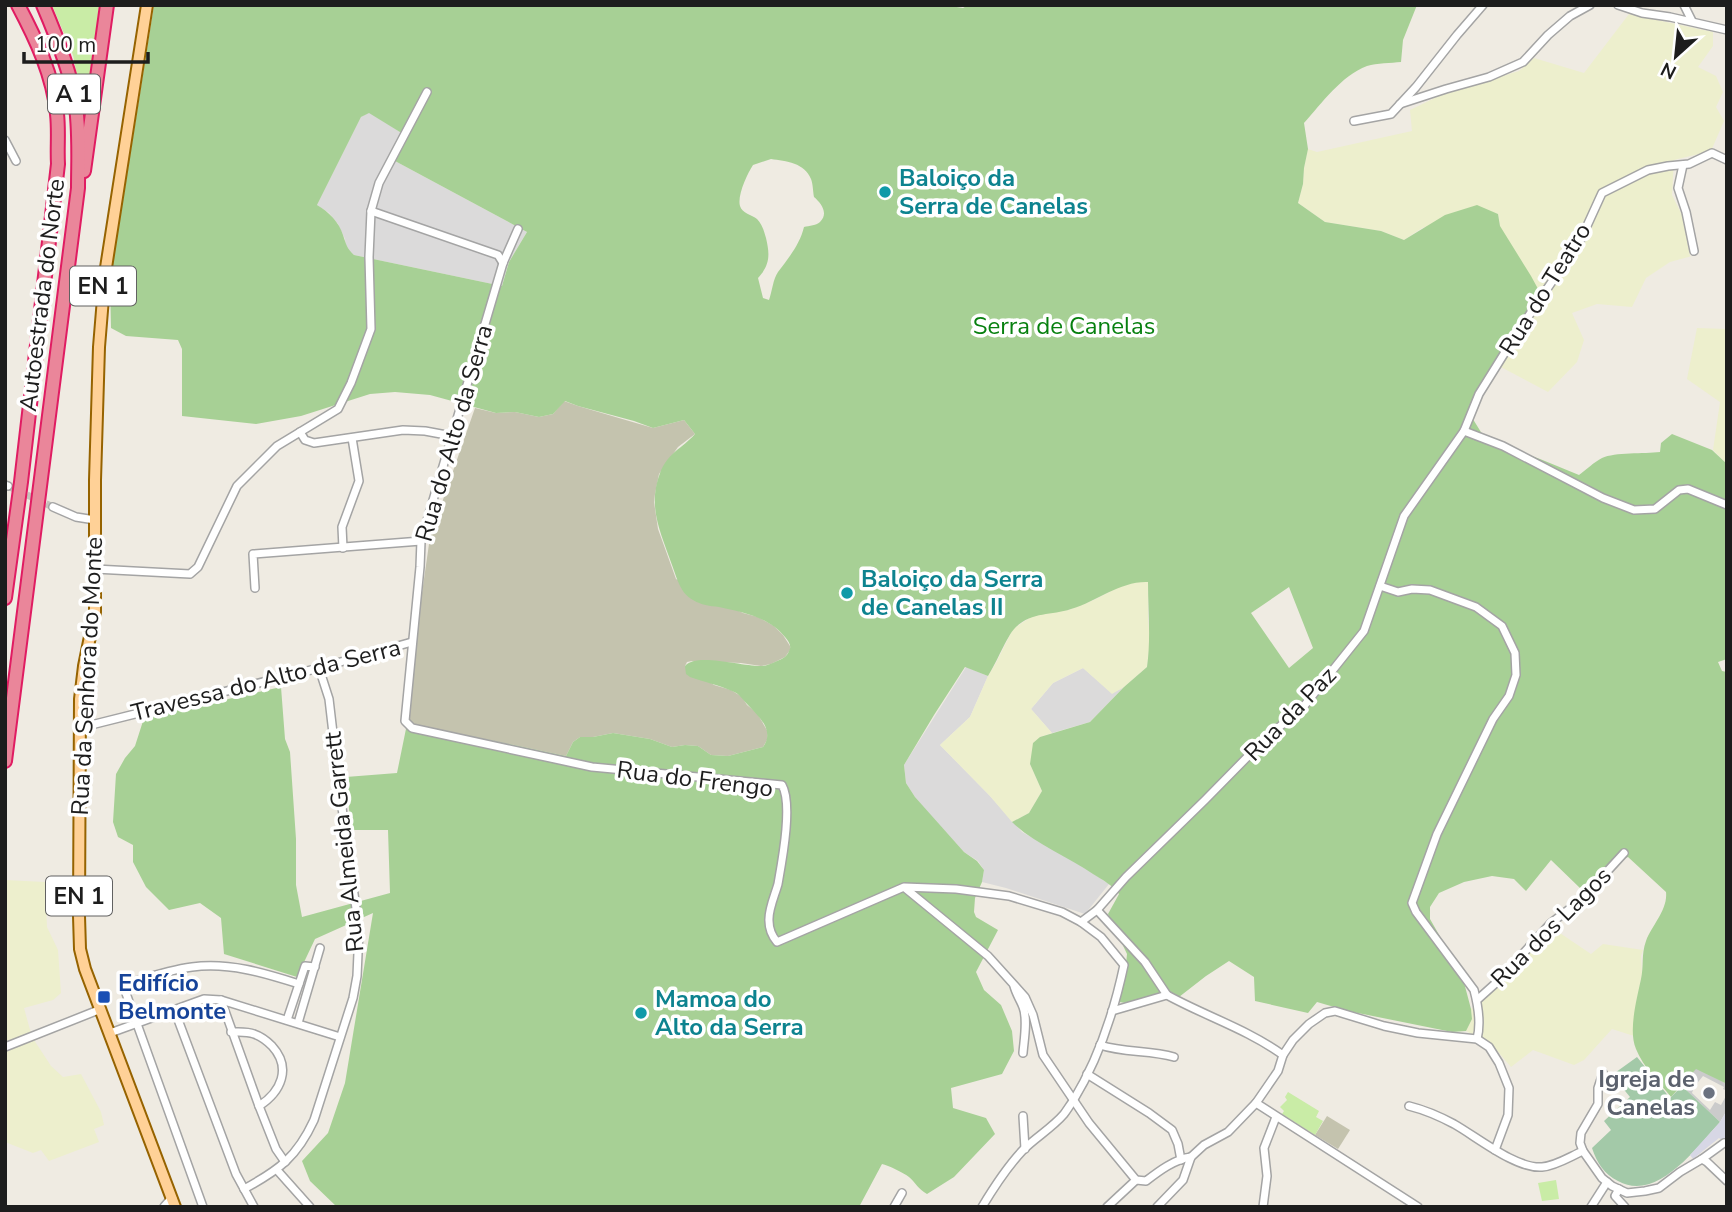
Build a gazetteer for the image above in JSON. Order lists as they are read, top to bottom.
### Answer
{
  "streets": {
    "highway": ["A 1", "Autoestrada do Norte"],
    "main road": ["EN 1", "Rua da Senhora do Monte"],
    "street": [
      "Rua do Teatro",
      "Rua do Alto da Serra",
      "Travessa do Alto da Serra",
      "Rua da Paz",
      "Rua do Frengo",
      "Rua Almeida Garrett",
      "Rua dos Lagos"
    ]
  },
  "crossings": [
    ["Rua do Teatro", "Rua da Paz"],
    ["Rua do Alto da Serra", "Travessa do Alto da Serra"],
    ["Rua do Alto da Serra", "Rua do Frengo"],
    ["Rua da Senhora do Monte", "Travessa do Alto da Serra"],
    ["Travessa do Alto da Serra", "Rua do Frengo"],
    ["Travessa do Alto da Serra", "Rua Almeida Garrett"],
    ["Rua da Paz", "Rua do Frengo"]
  ],
  "parks": ["Serra de Canelas"],
  "places": {
    "other": [
      "Baloiço da Serra de Canelas",
      "Baloiço da Serra de Canelas II",
      "Mamoa do Alto da Serra",
      "Igreja de Canelas"
    ],
    "transit": ["Edifício Belmonte"]
  },
  "scale_bar": "100 m",
  "north": "bottom left"
}
